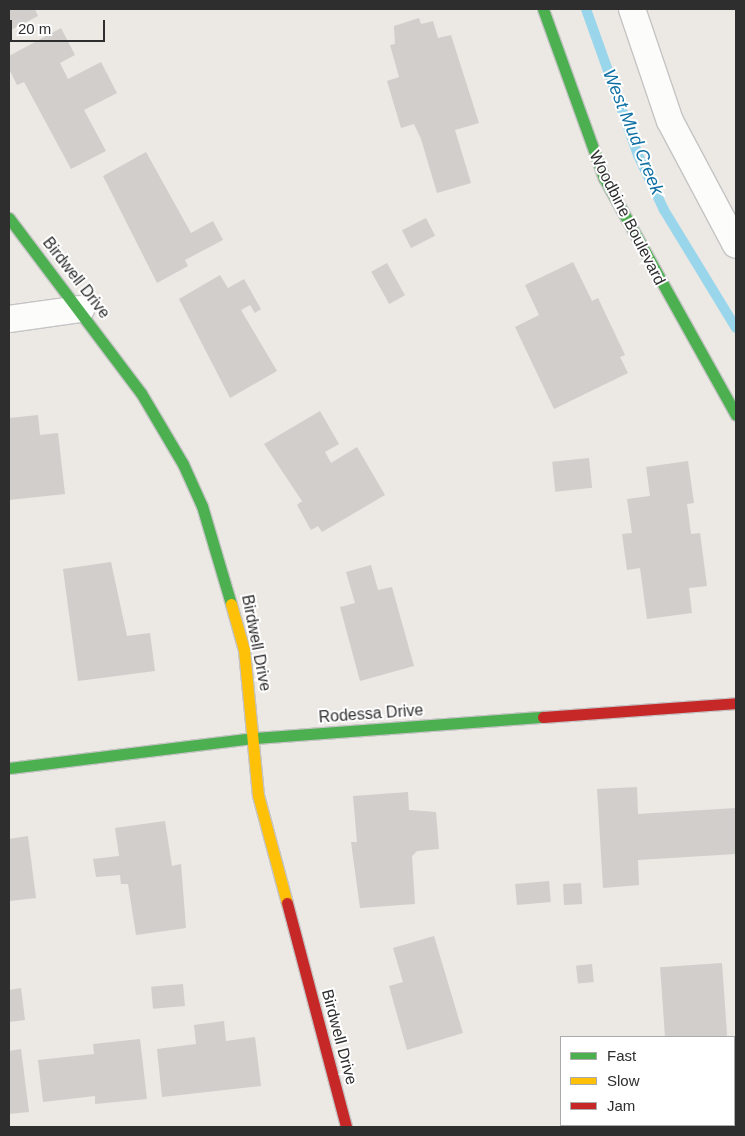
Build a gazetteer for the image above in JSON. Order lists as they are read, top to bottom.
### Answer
{
  "streets": {
    "street": ["Woodbine Boulevard", "Birdwell Drive", "Rodessa Drive"]
  },
  "crossings": [
    ["Birdwell Drive", "Rodessa Drive"]
  ],
  "water": ["West Mud Creek"],
  "legend": ["Fast", "Slow", "Jam"],
  "scale_bar": "20 m"
}
